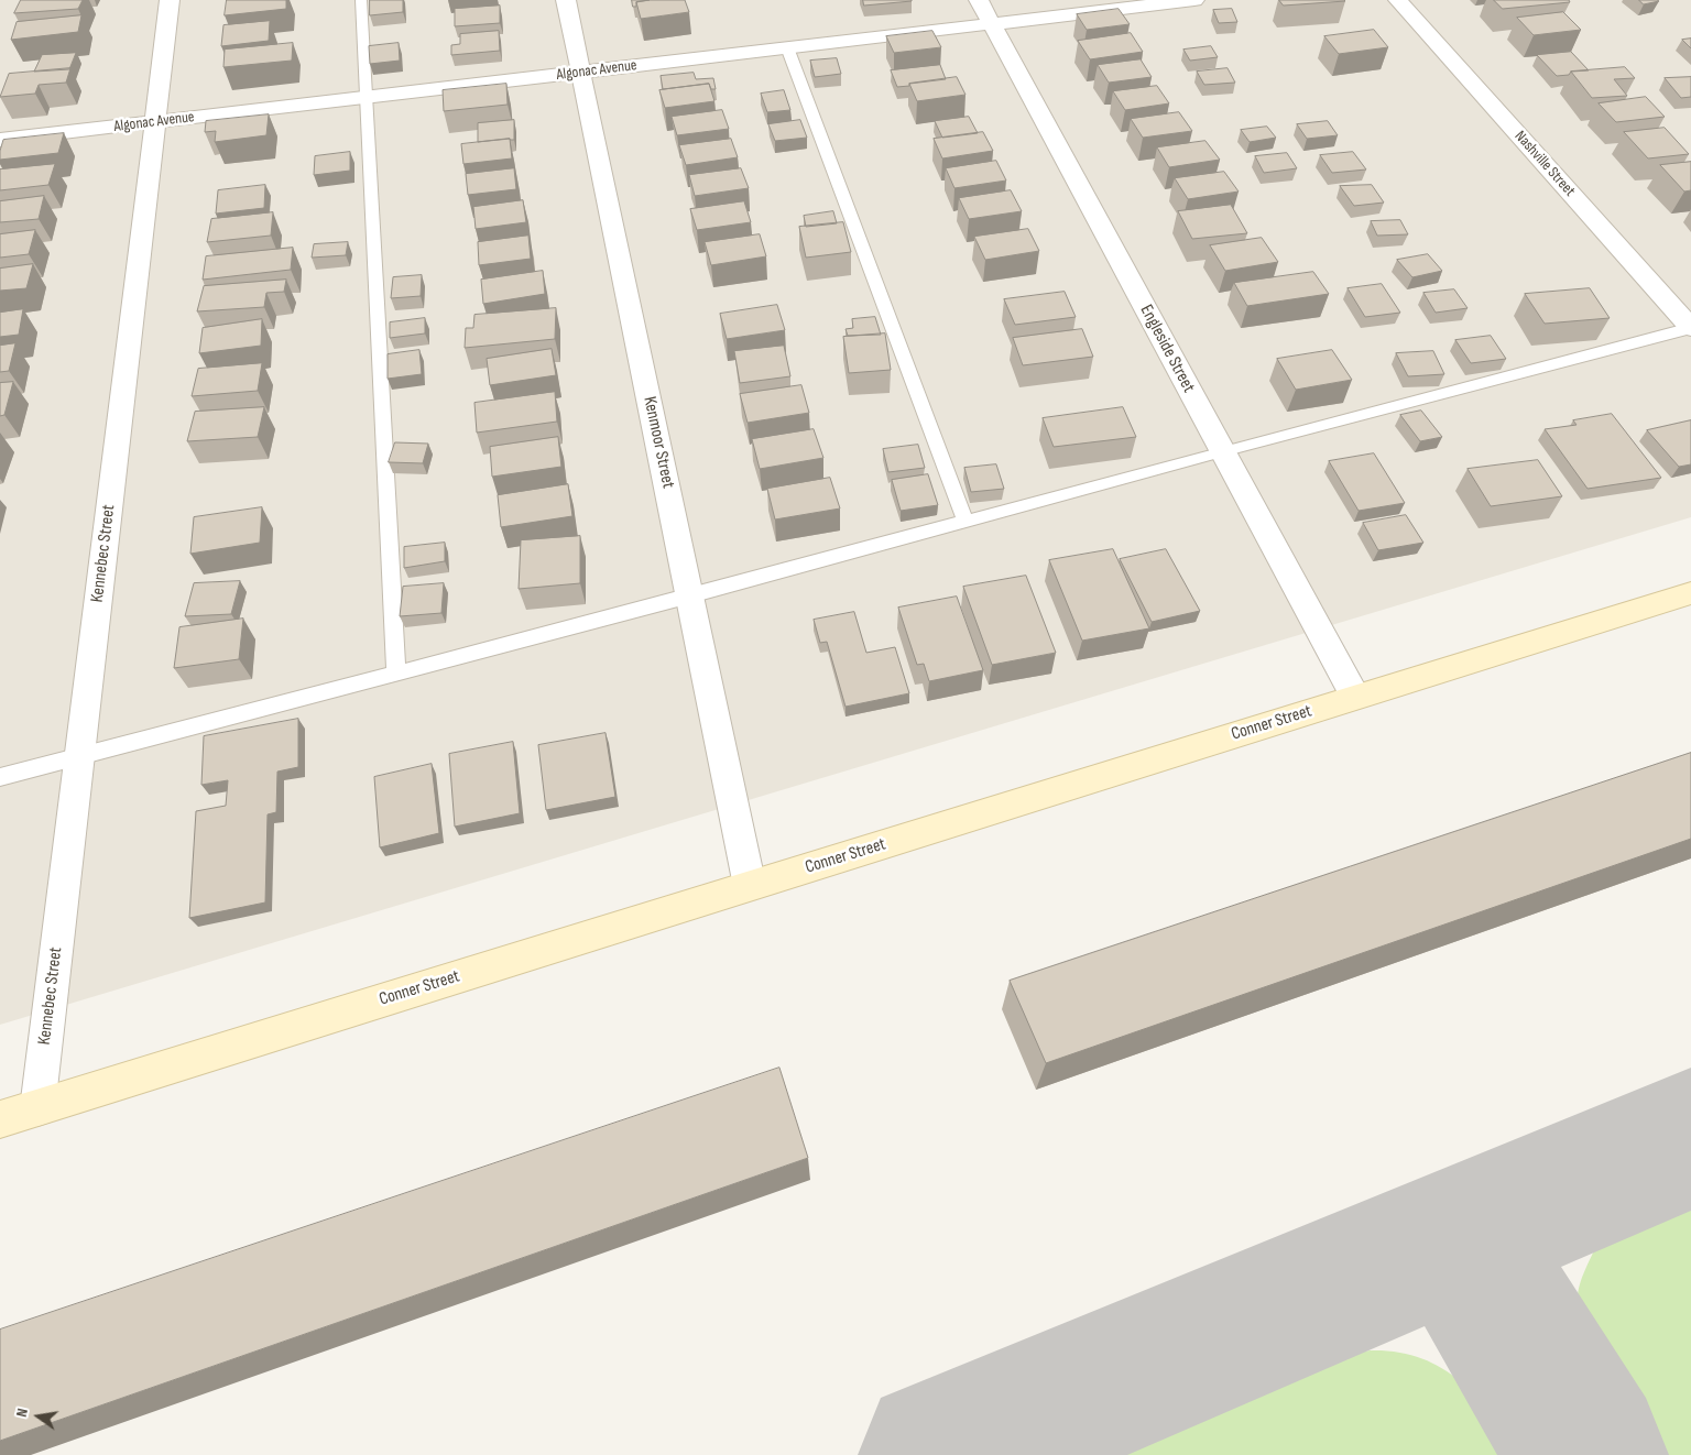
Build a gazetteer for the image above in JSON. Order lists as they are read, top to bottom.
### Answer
{
  "streets": {
    "main road": ["Conner Street"],
    "street": [
      "Algonac Avenue",
      "Nashville Street",
      "Engleside Street",
      "Kenmoor Street",
      "Kennebec Street"
    ]
  },
  "crossings": [
    ["Algonac Avenue", "Engleside Street"],
    ["Algonac Avenue", "Kenmoor Street"],
    ["Algonac Avenue", "Kennebec Street"],
    ["Engleside Street", "Conner Street"],
    ["Kenmoor Street", "Conner Street"],
    ["Kennebec Street", "Conner Street"]
  ],
  "north": "left"
}
